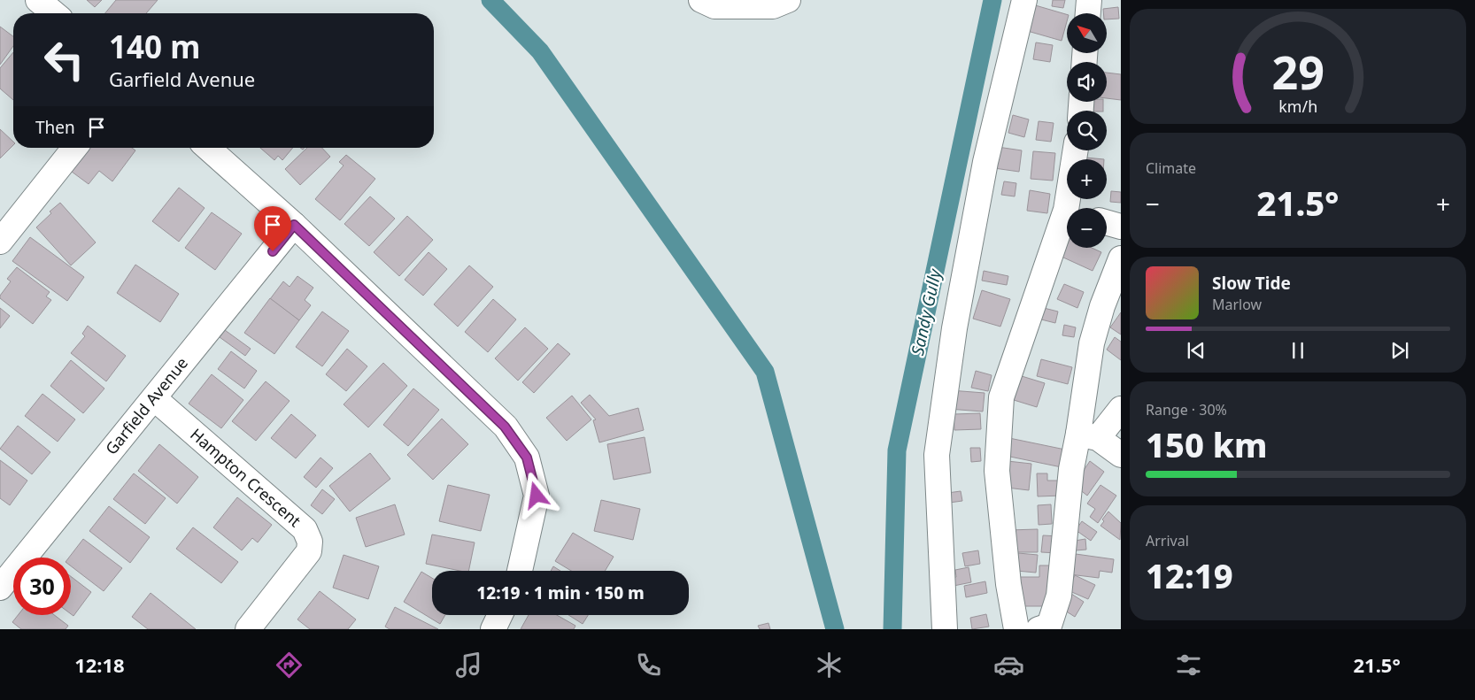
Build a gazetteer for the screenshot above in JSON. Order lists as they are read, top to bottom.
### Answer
{
  "streets": {
    "street": ["Garfield Avenue", "Hampton Crescent"]
  },
  "crossings": [
    ["Garfield Avenue", "Hampton Crescent"]
  ],
  "water": ["Sandy Gully"],
  "north": "top left",
  "page": {
    "map_buttons": ["+", "−"],
    "turn": ["140 m", "Garfield Avenue"],
    "then": "Then",
    "tile": [
      "Climate",
      ["Range · 30%", "150 km"],
      ["Arrival", "12:19"]
    ],
    "heat": ["−", "21.5°", "+"],
    "song": ["Slow Tide", "Marlow"],
    "limit": "30",
    "trip": "12:19 · 1 min · 150 m",
    "tabs": ["12:18", "21.5°"],
    "gauge": ["29", "km/h"]
  }
}
